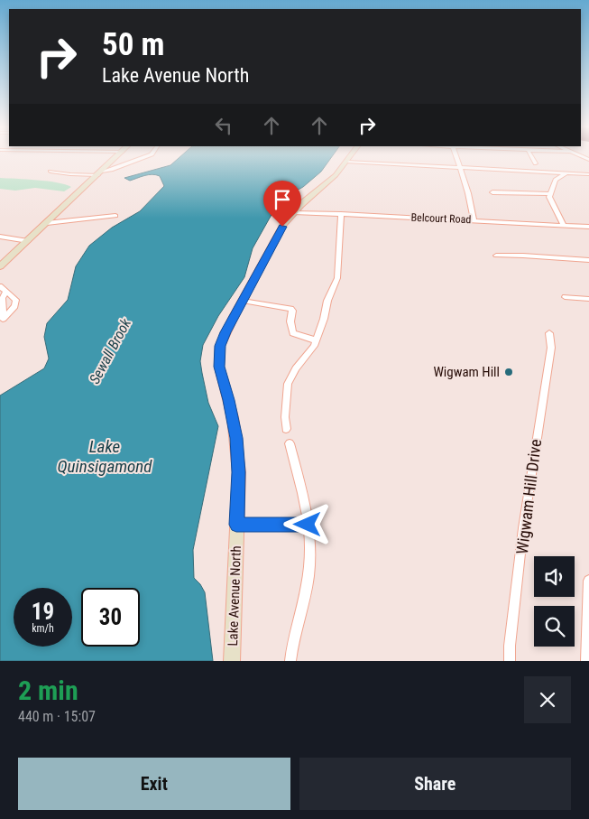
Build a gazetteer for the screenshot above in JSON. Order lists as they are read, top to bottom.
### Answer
{
  "streets": {
    "main road": ["Lake Avenue North"],
    "street": ["Belcourt Road", "Wigwam Hill Drive"]
  },
  "crossings": [
    ["Belcourt Road", "Lake Avenue North"]
  ],
  "water": ["Sewall Brook", "Lake Quinsigamond"],
  "places": ["Wigwam Hill"],
  "page": {
    "turn": ["50 m", "Lake Avenue North"],
    "speed": "19 km/h",
    "limit": "30",
    "heading": ["2 min", "440 m · 15:07"],
    "buttons": ["Exit", "Share"]
  }
}
